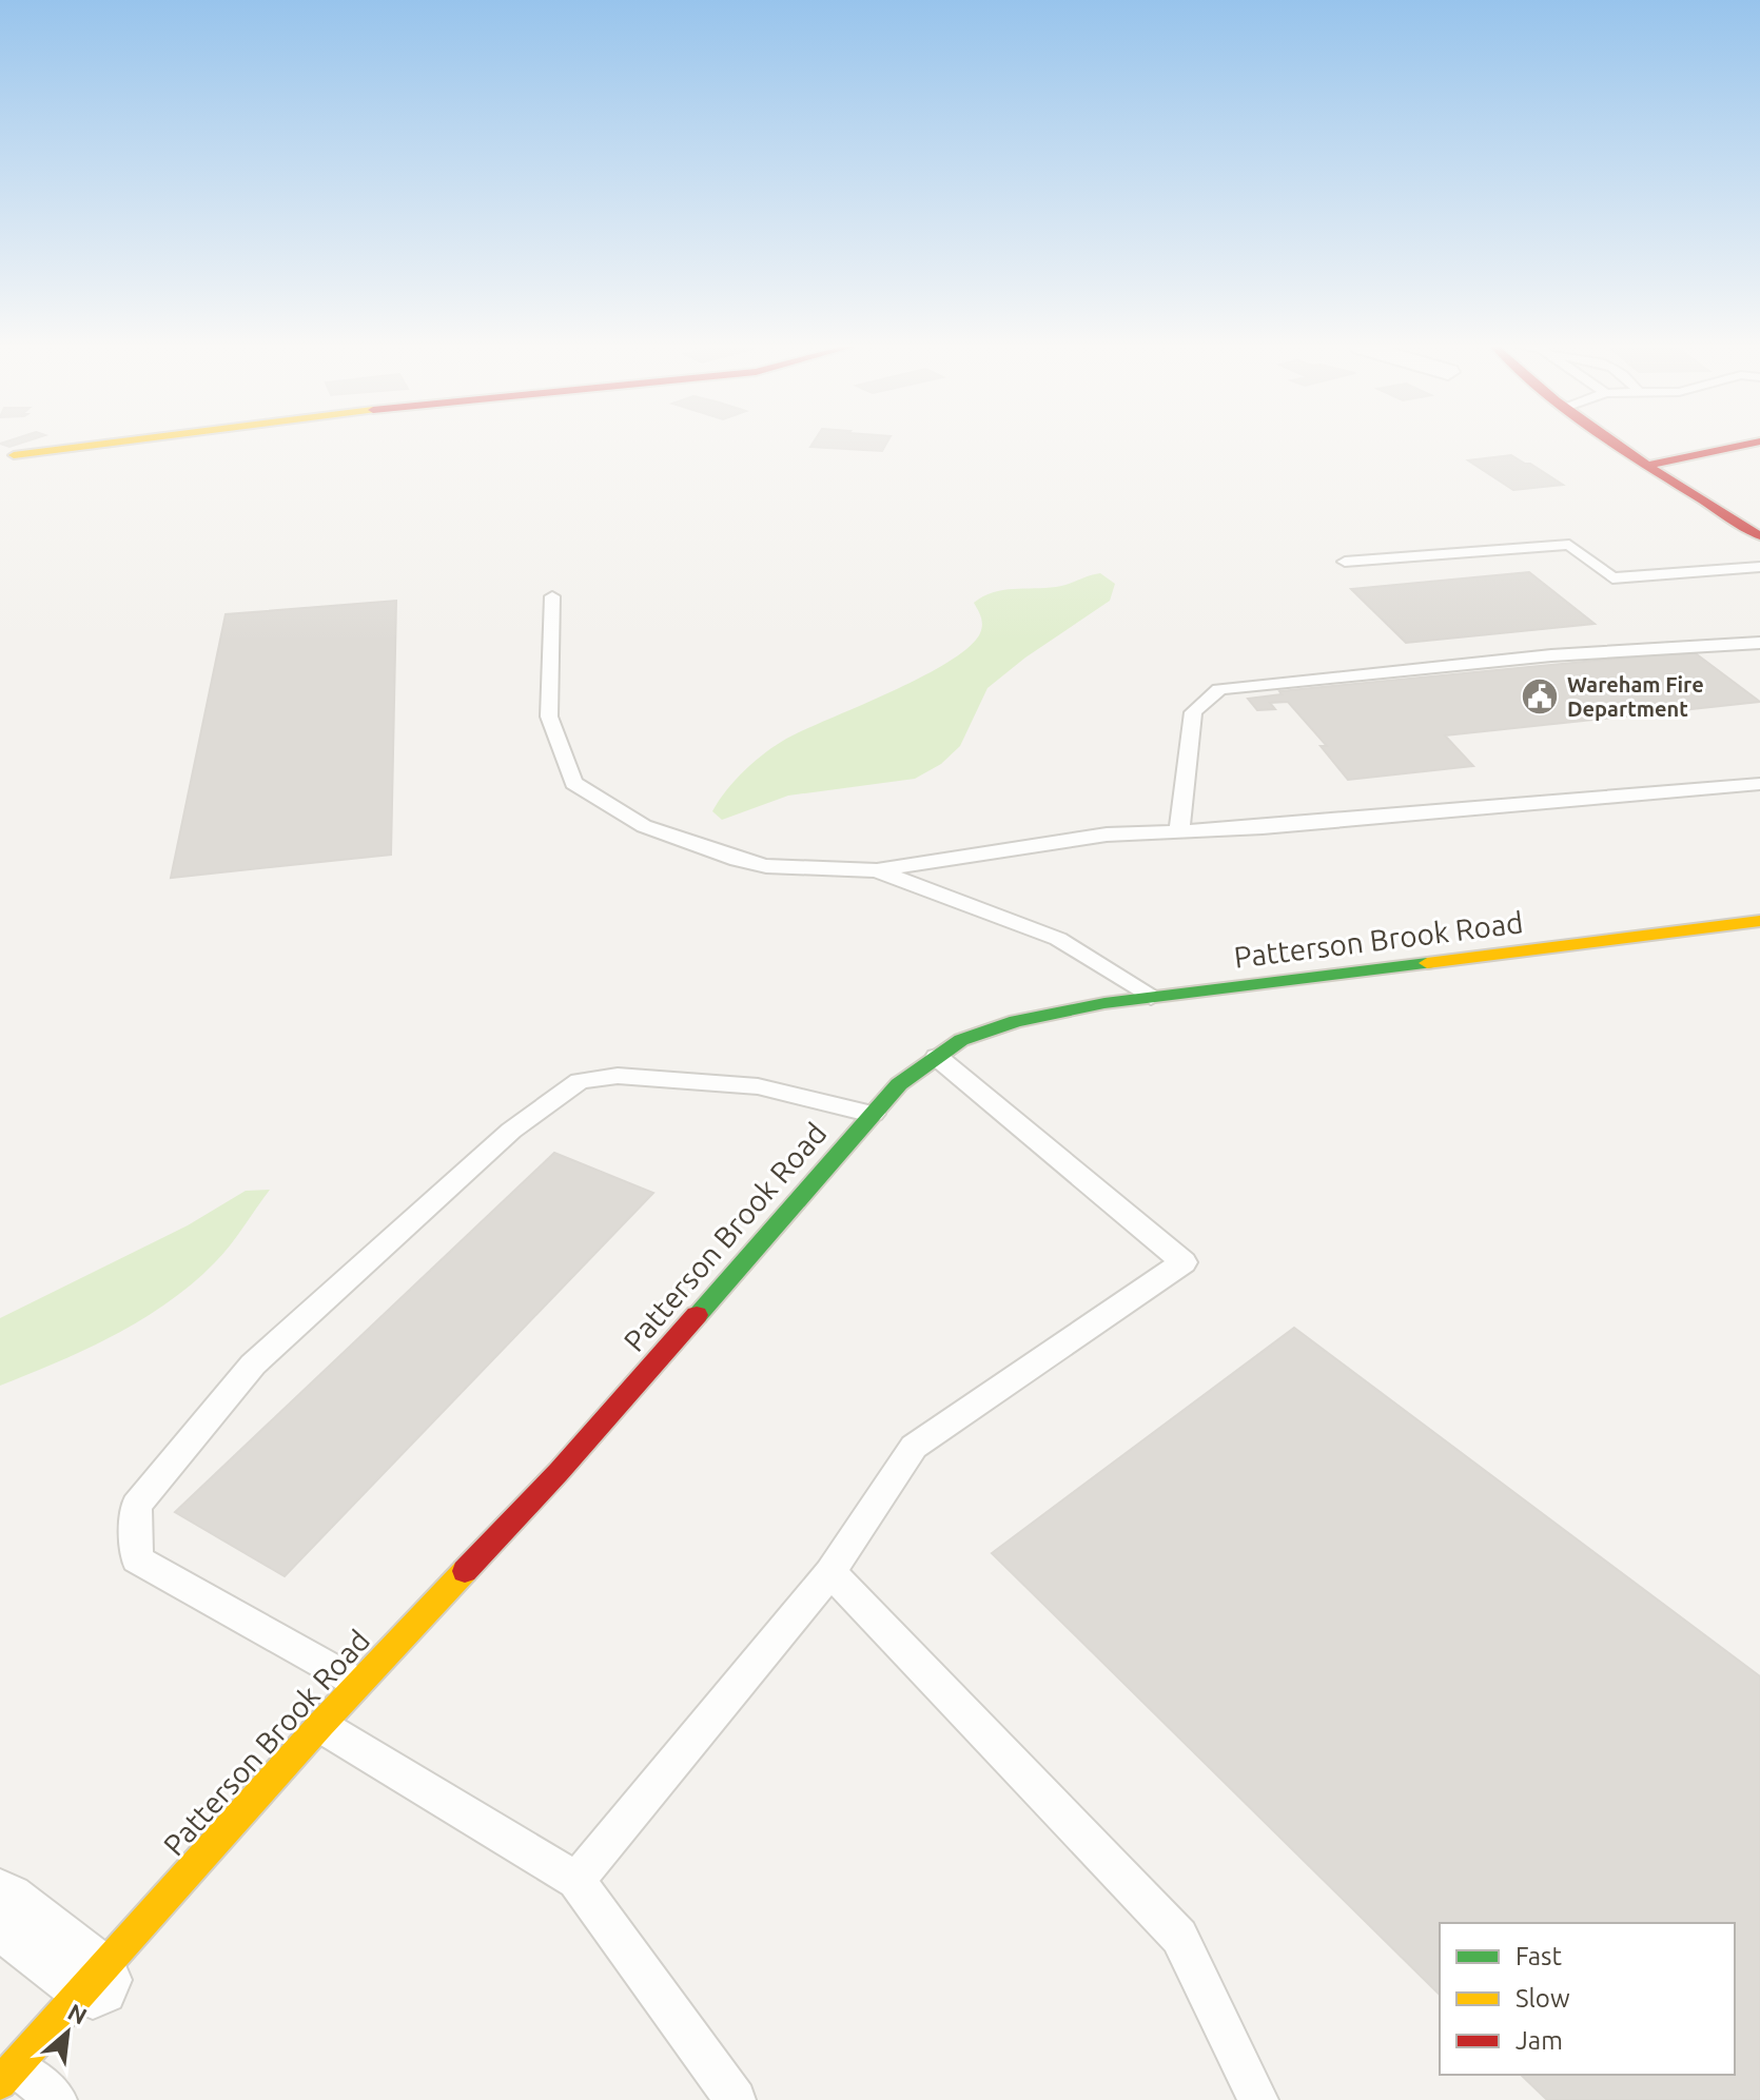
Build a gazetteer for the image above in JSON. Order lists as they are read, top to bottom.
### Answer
{
  "streets": {
    "street": ["Patterson Brook Road"]
  },
  "places": {
    "public building": ["Wareham Fire Department"]
  },
  "legend": ["Fast", "Slow", "Jam"],
  "north": "top right"
}
